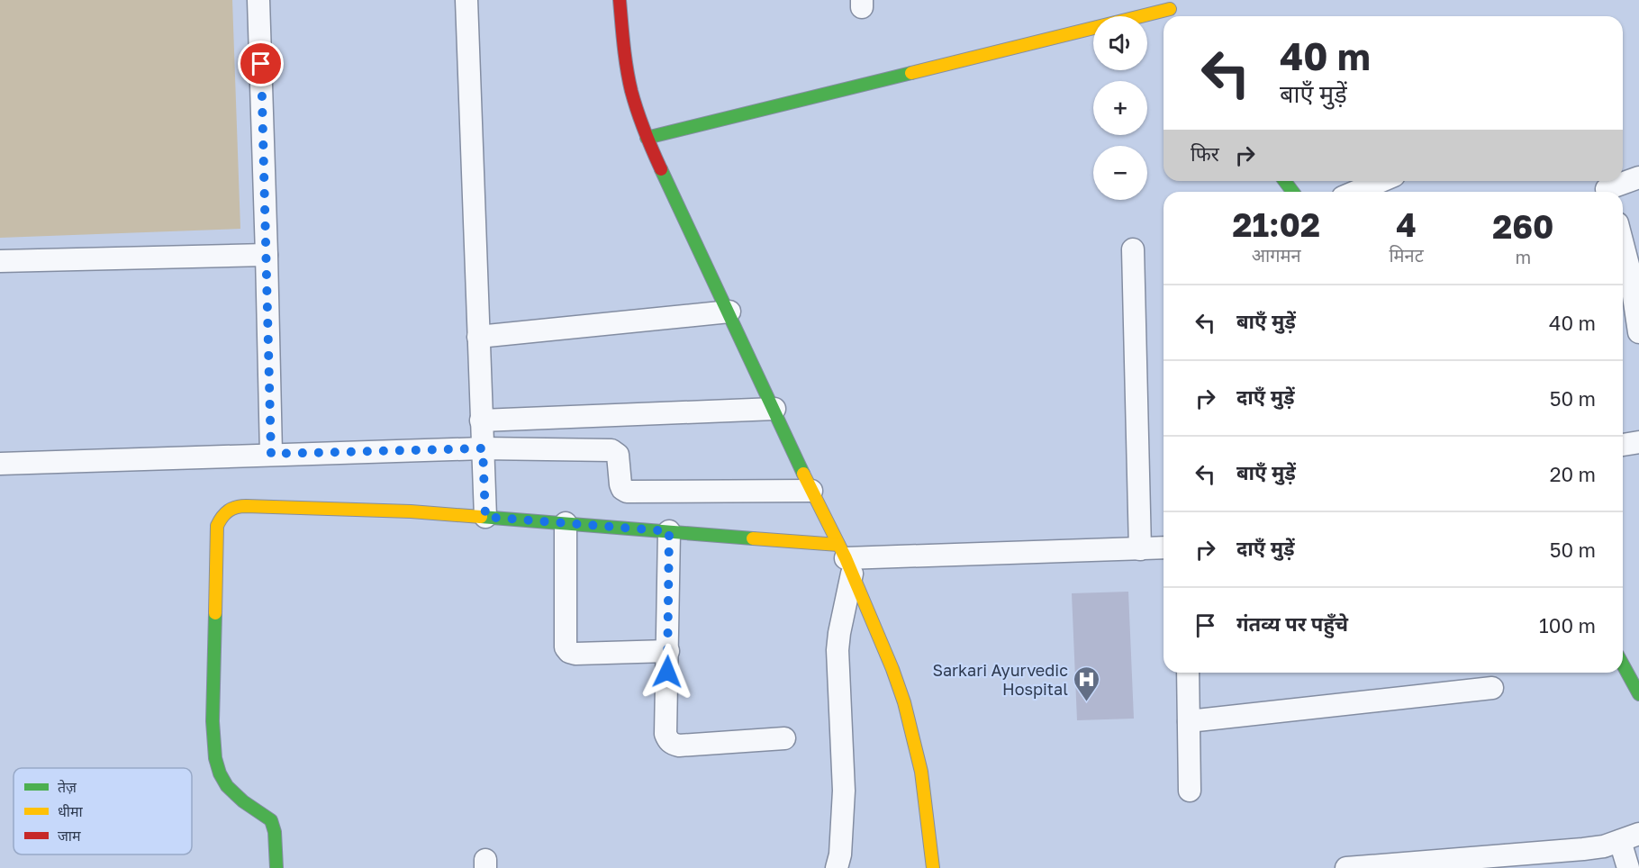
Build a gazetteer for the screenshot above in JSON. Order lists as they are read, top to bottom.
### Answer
{
  "places": {
    "hospital": ["Sarkari Ayurvedic Hospital"]
  },
  "legend": ["तेज़", "धीमा", "जाम"],
  "page": {
    "map_buttons": ["+", "−"],
    "turn": ["40 m", "बाएँ मुड़ें"],
    "then": "फिर",
    "eta": [
      "21:02",
      "आगमन",
      "4",
      "मिनट",
      "260",
      "m"
    ],
    "list": [
      {
        "name": "बाएँ मुड़ें",
        "value": "40 m"
      },
      {
        "name": "दाएँ मुड़ें",
        "value": "50 m"
      },
      {
        "name": "बाएँ मुड़ें",
        "value": "20 m"
      },
      {
        "name": "दाएँ मुड़ें",
        "value": "50 m"
      },
      {
        "name": "गंतव्य पर पहुँचे",
        "value": "100 m"
      }
    ]
  }
}
